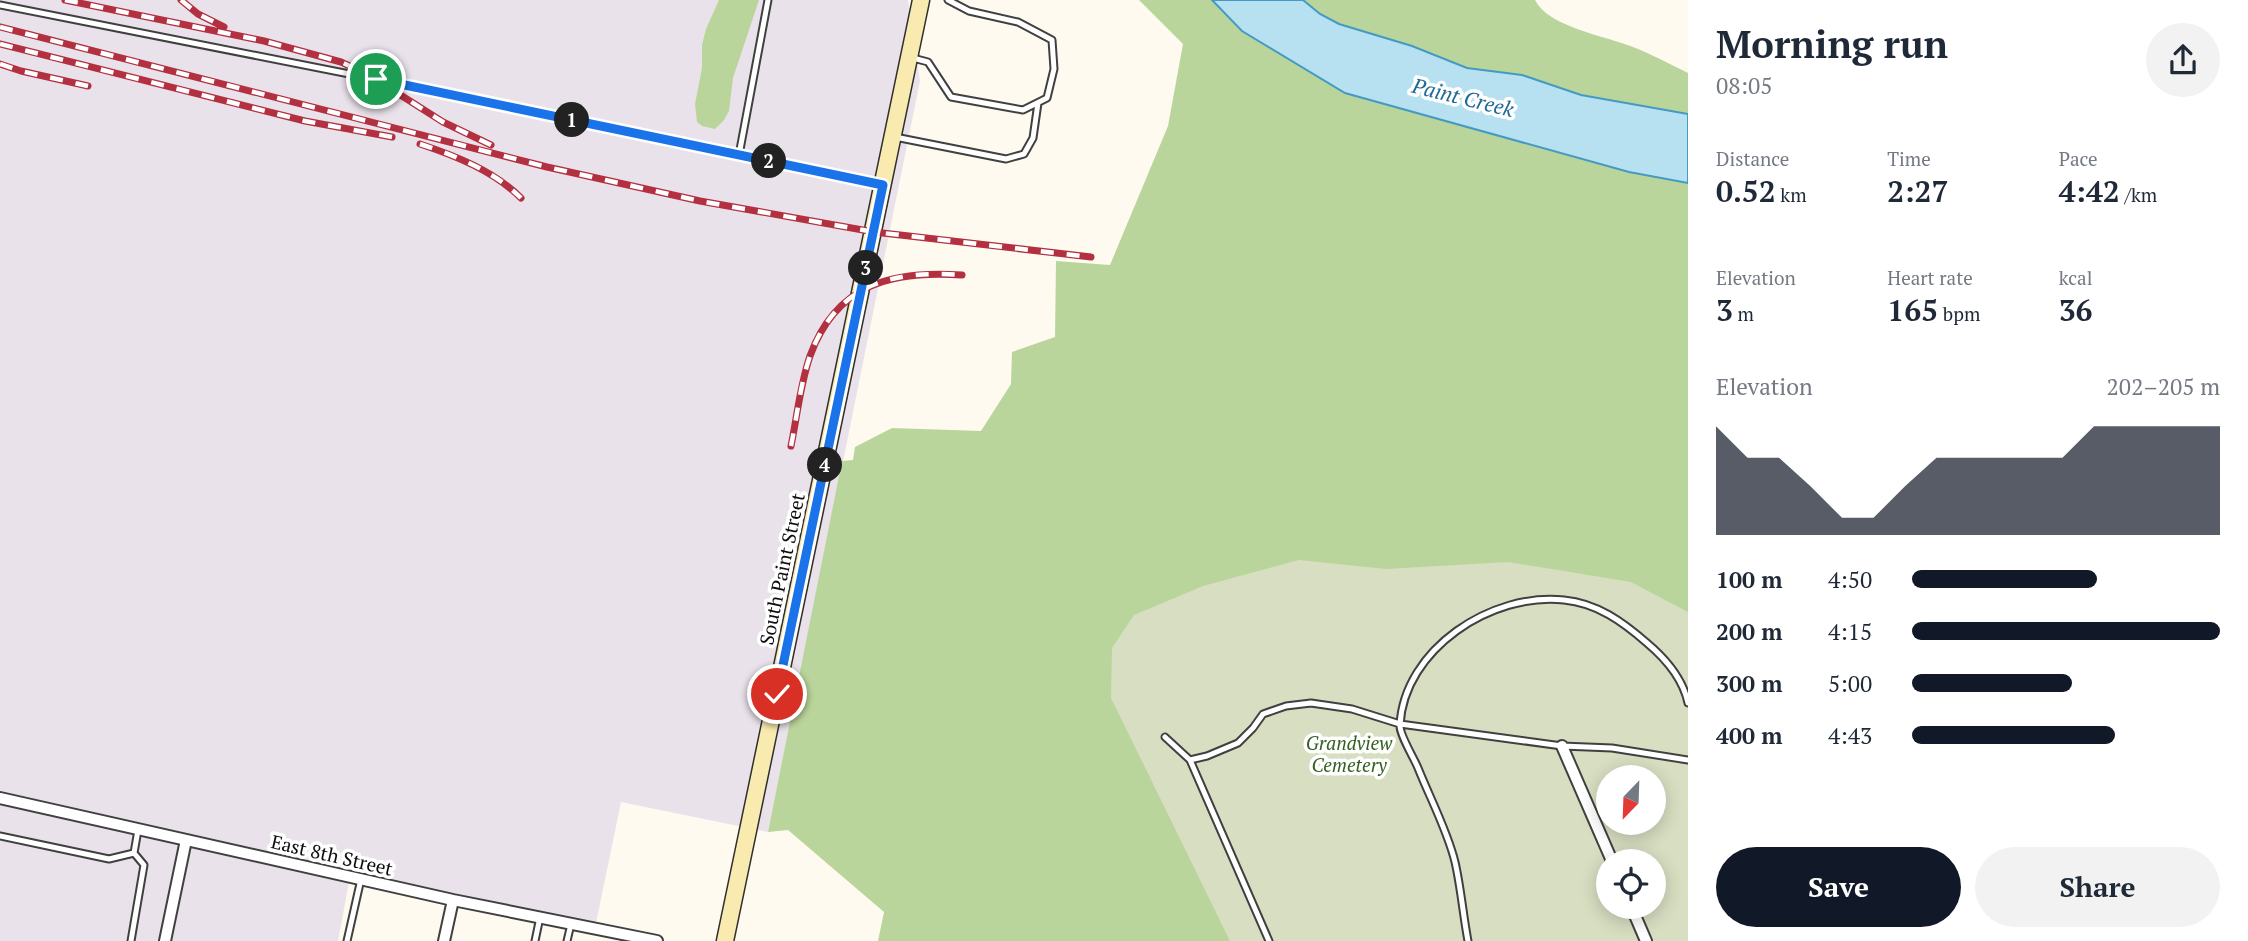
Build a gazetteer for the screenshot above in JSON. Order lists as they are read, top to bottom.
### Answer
{
  "streets": {
    "main road": ["South Paint Street"],
    "street": ["East 8th Street"]
  },
  "water": ["Paint Creek"],
  "parks": ["Grandview Cemetery"],
  "north": "bottom left",
  "page": {
    "heading": ["Morning run", "08:05"],
    "pins": [
      "1",
      "2",
      "3",
      "4"
    ],
    "stats": [
      ["Distance", "0.52 km"],
      ["Time", "2:27"],
      ["Pace", "4:42 /km"],
      ["Elevation", "3 m"],
      ["Heart rate", "165 bpm"],
      ["kcal", "36"]
    ],
    "chart": ["Elevation", "202–205 m"],
    "list": [
      {
        "name": "100 m",
        "note": "4:50"
      },
      {
        "name": "200 m",
        "note": "4:15"
      },
      {
        "name": "300 m",
        "note": "5:00"
      },
      {
        "name": "400 m",
        "note": "4:43"
      }
    ],
    "buttons": ["Save", "Share"]
  }
}
